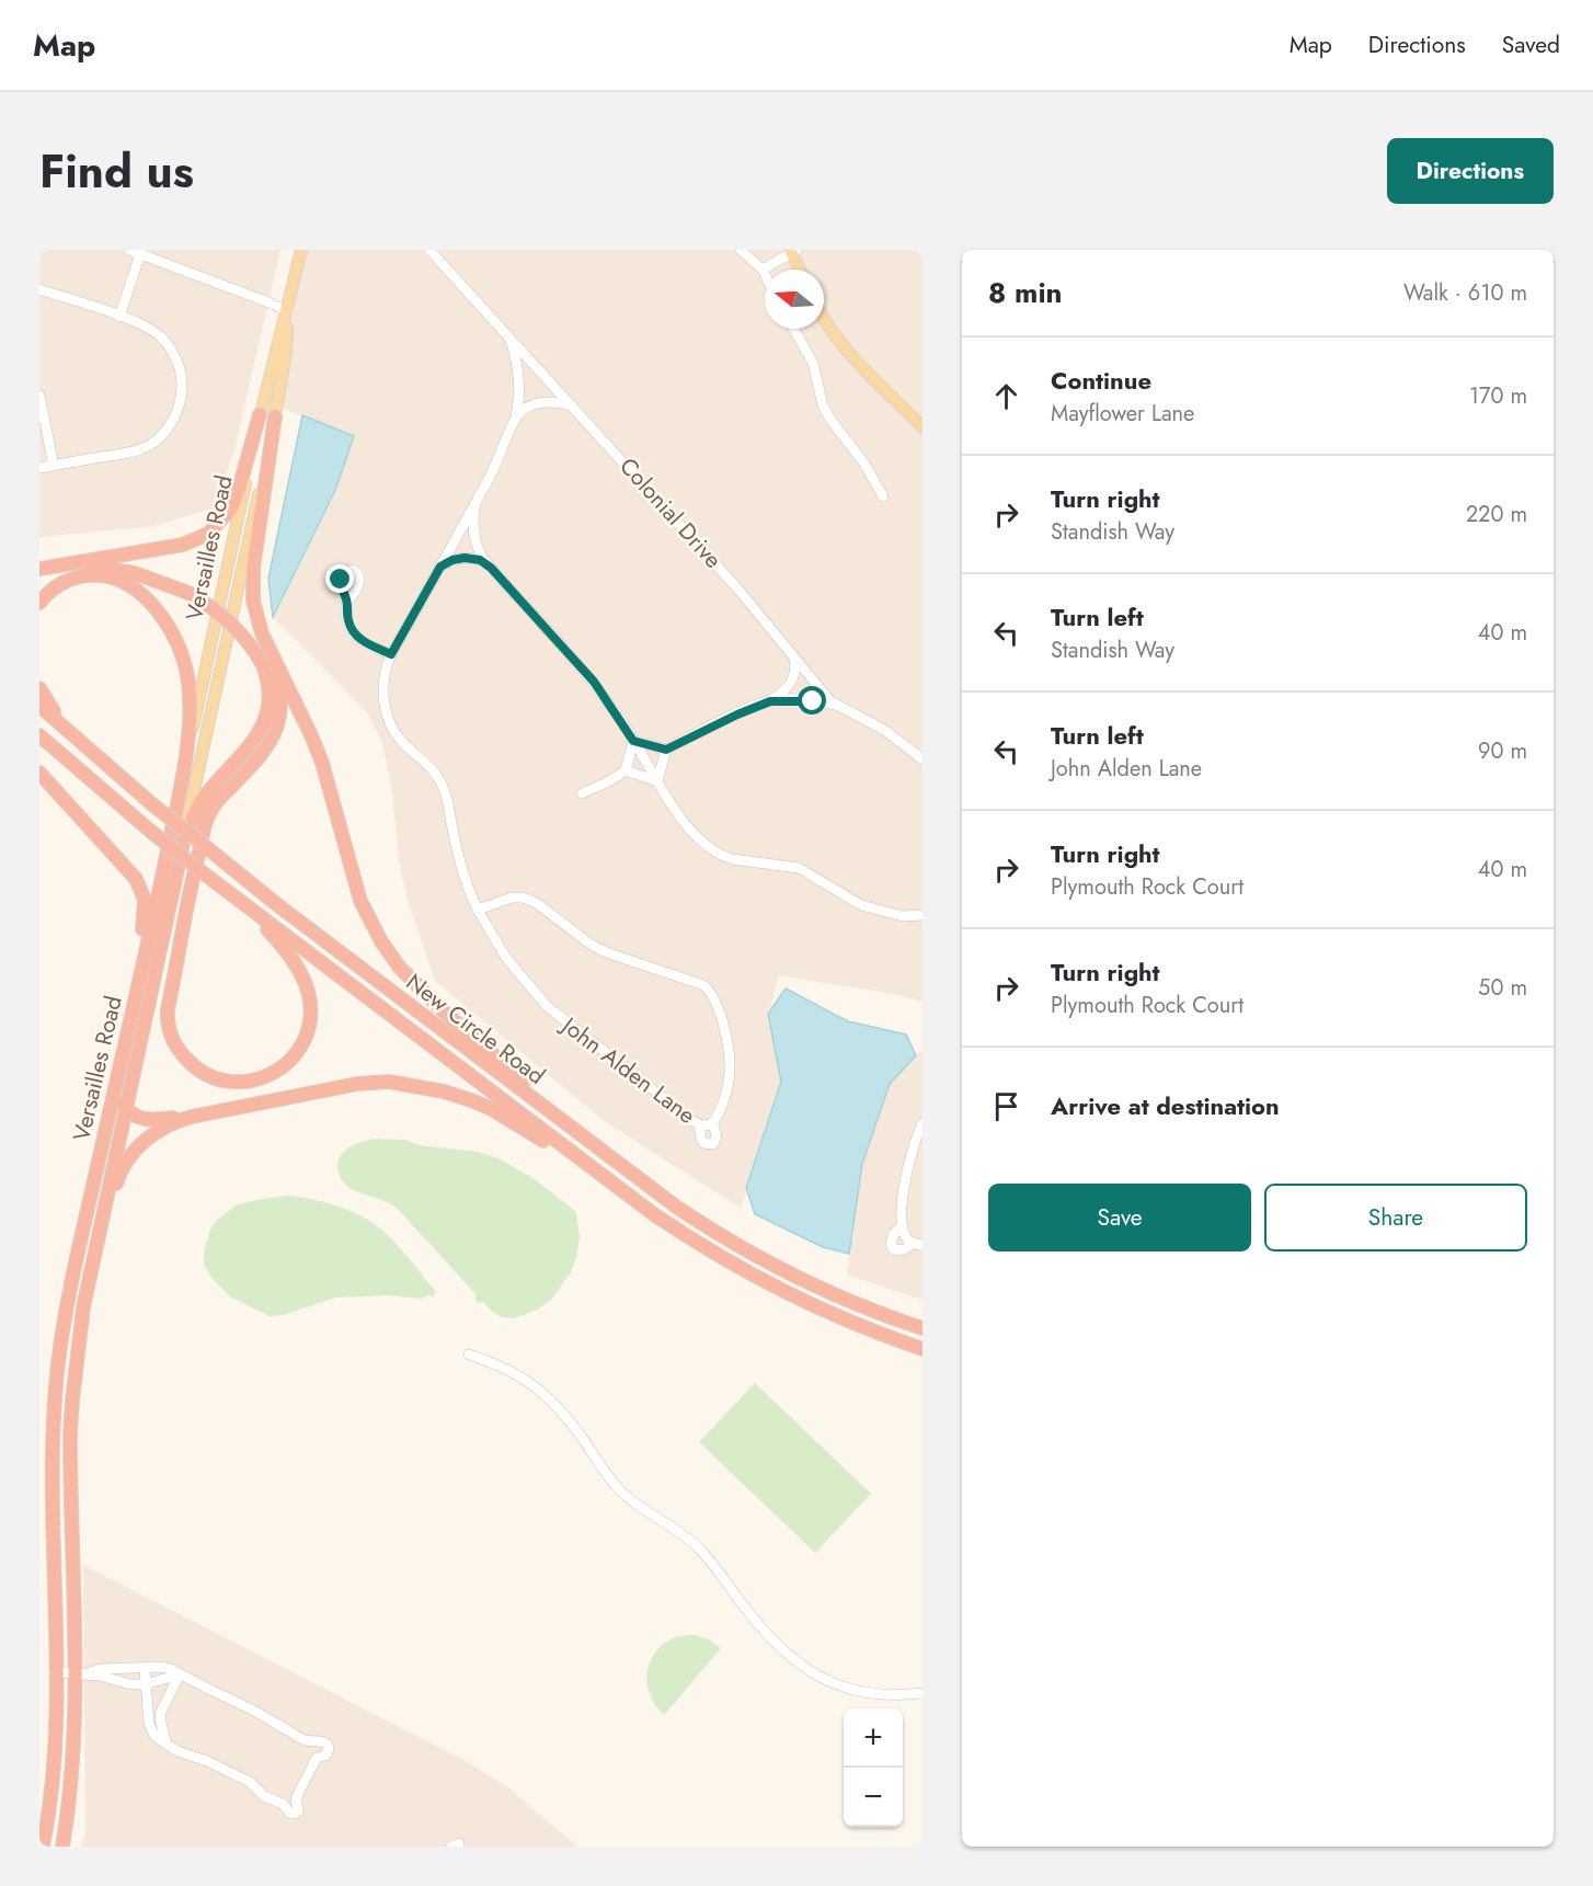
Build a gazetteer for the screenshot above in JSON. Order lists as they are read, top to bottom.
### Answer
{
  "streets": {
    "highway": ["Versailles Road", "New Circle Road"],
    "street": ["Colonial Drive", "John Alden Lane"]
  },
  "crossings": [
    ["Colonial Drive", "John Alden Lane"]
  ],
  "north": "left",
  "page": {
    "header": "Map",
    "nav": ["Map", "Directions", "Saved"],
    "title": "Find us",
    "buttons": [
      "Directions",
      ["Save", "Share"]
    ],
    "heading": ["8 min", "Walk · 610 m"],
    "list": [
      ["Continue", "Mayflower Lane", "170 m"],
      ["Turn right", "Standish Way", "220 m"],
      ["Turn left", "Standish Way", "40 m"],
      ["Turn left", "John Alden Lane", "90 m"],
      ["Turn right", "Plymouth Rock Court", "40 m"],
      ["Turn right", "Plymouth Rock Court", "50 m"],
      "Arrive at destination"
    ],
    "map_buttons": ["+", "−"]
  }
}
